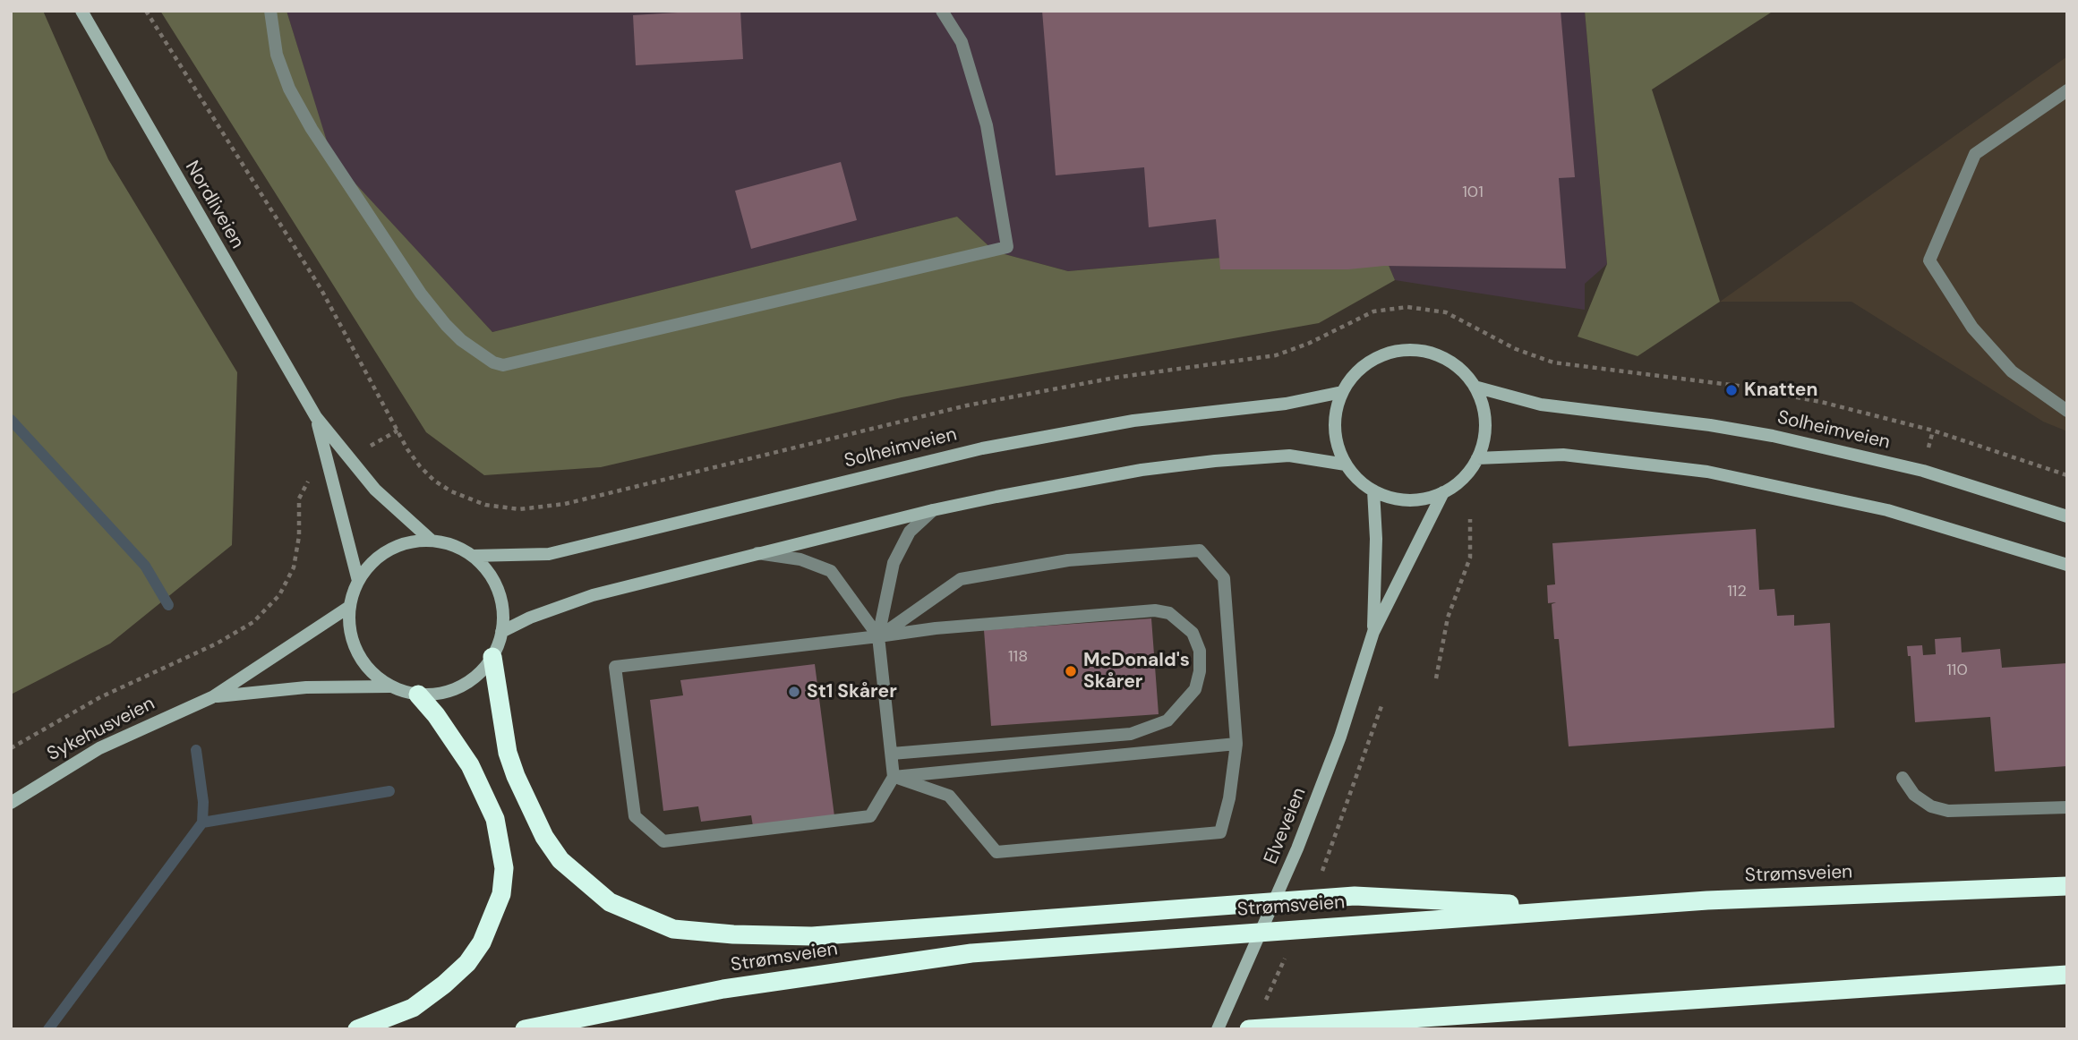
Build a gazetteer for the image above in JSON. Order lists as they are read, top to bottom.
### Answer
{
  "streets": {
    "highway": ["Strømsveien"],
    "main road": [
      "Nordliveien",
      "Solheimveien",
      "Sykehusveien",
      "Elveveien"
    ]
  },
  "crossings": [
    ["Nordliveien", "Solheimveien"],
    ["Nordliveien", "Sykehusveien"],
    ["Solheimveien", "Sykehusveien"],
    ["Solheimveien", "Elveveien"]
  ],
  "places": ["Knatten", "McDonald's Skårer", "St1 Skårer"],
  "house_numbers": [
    "101",
    "112",
    "118",
    "110"
  ]
}
